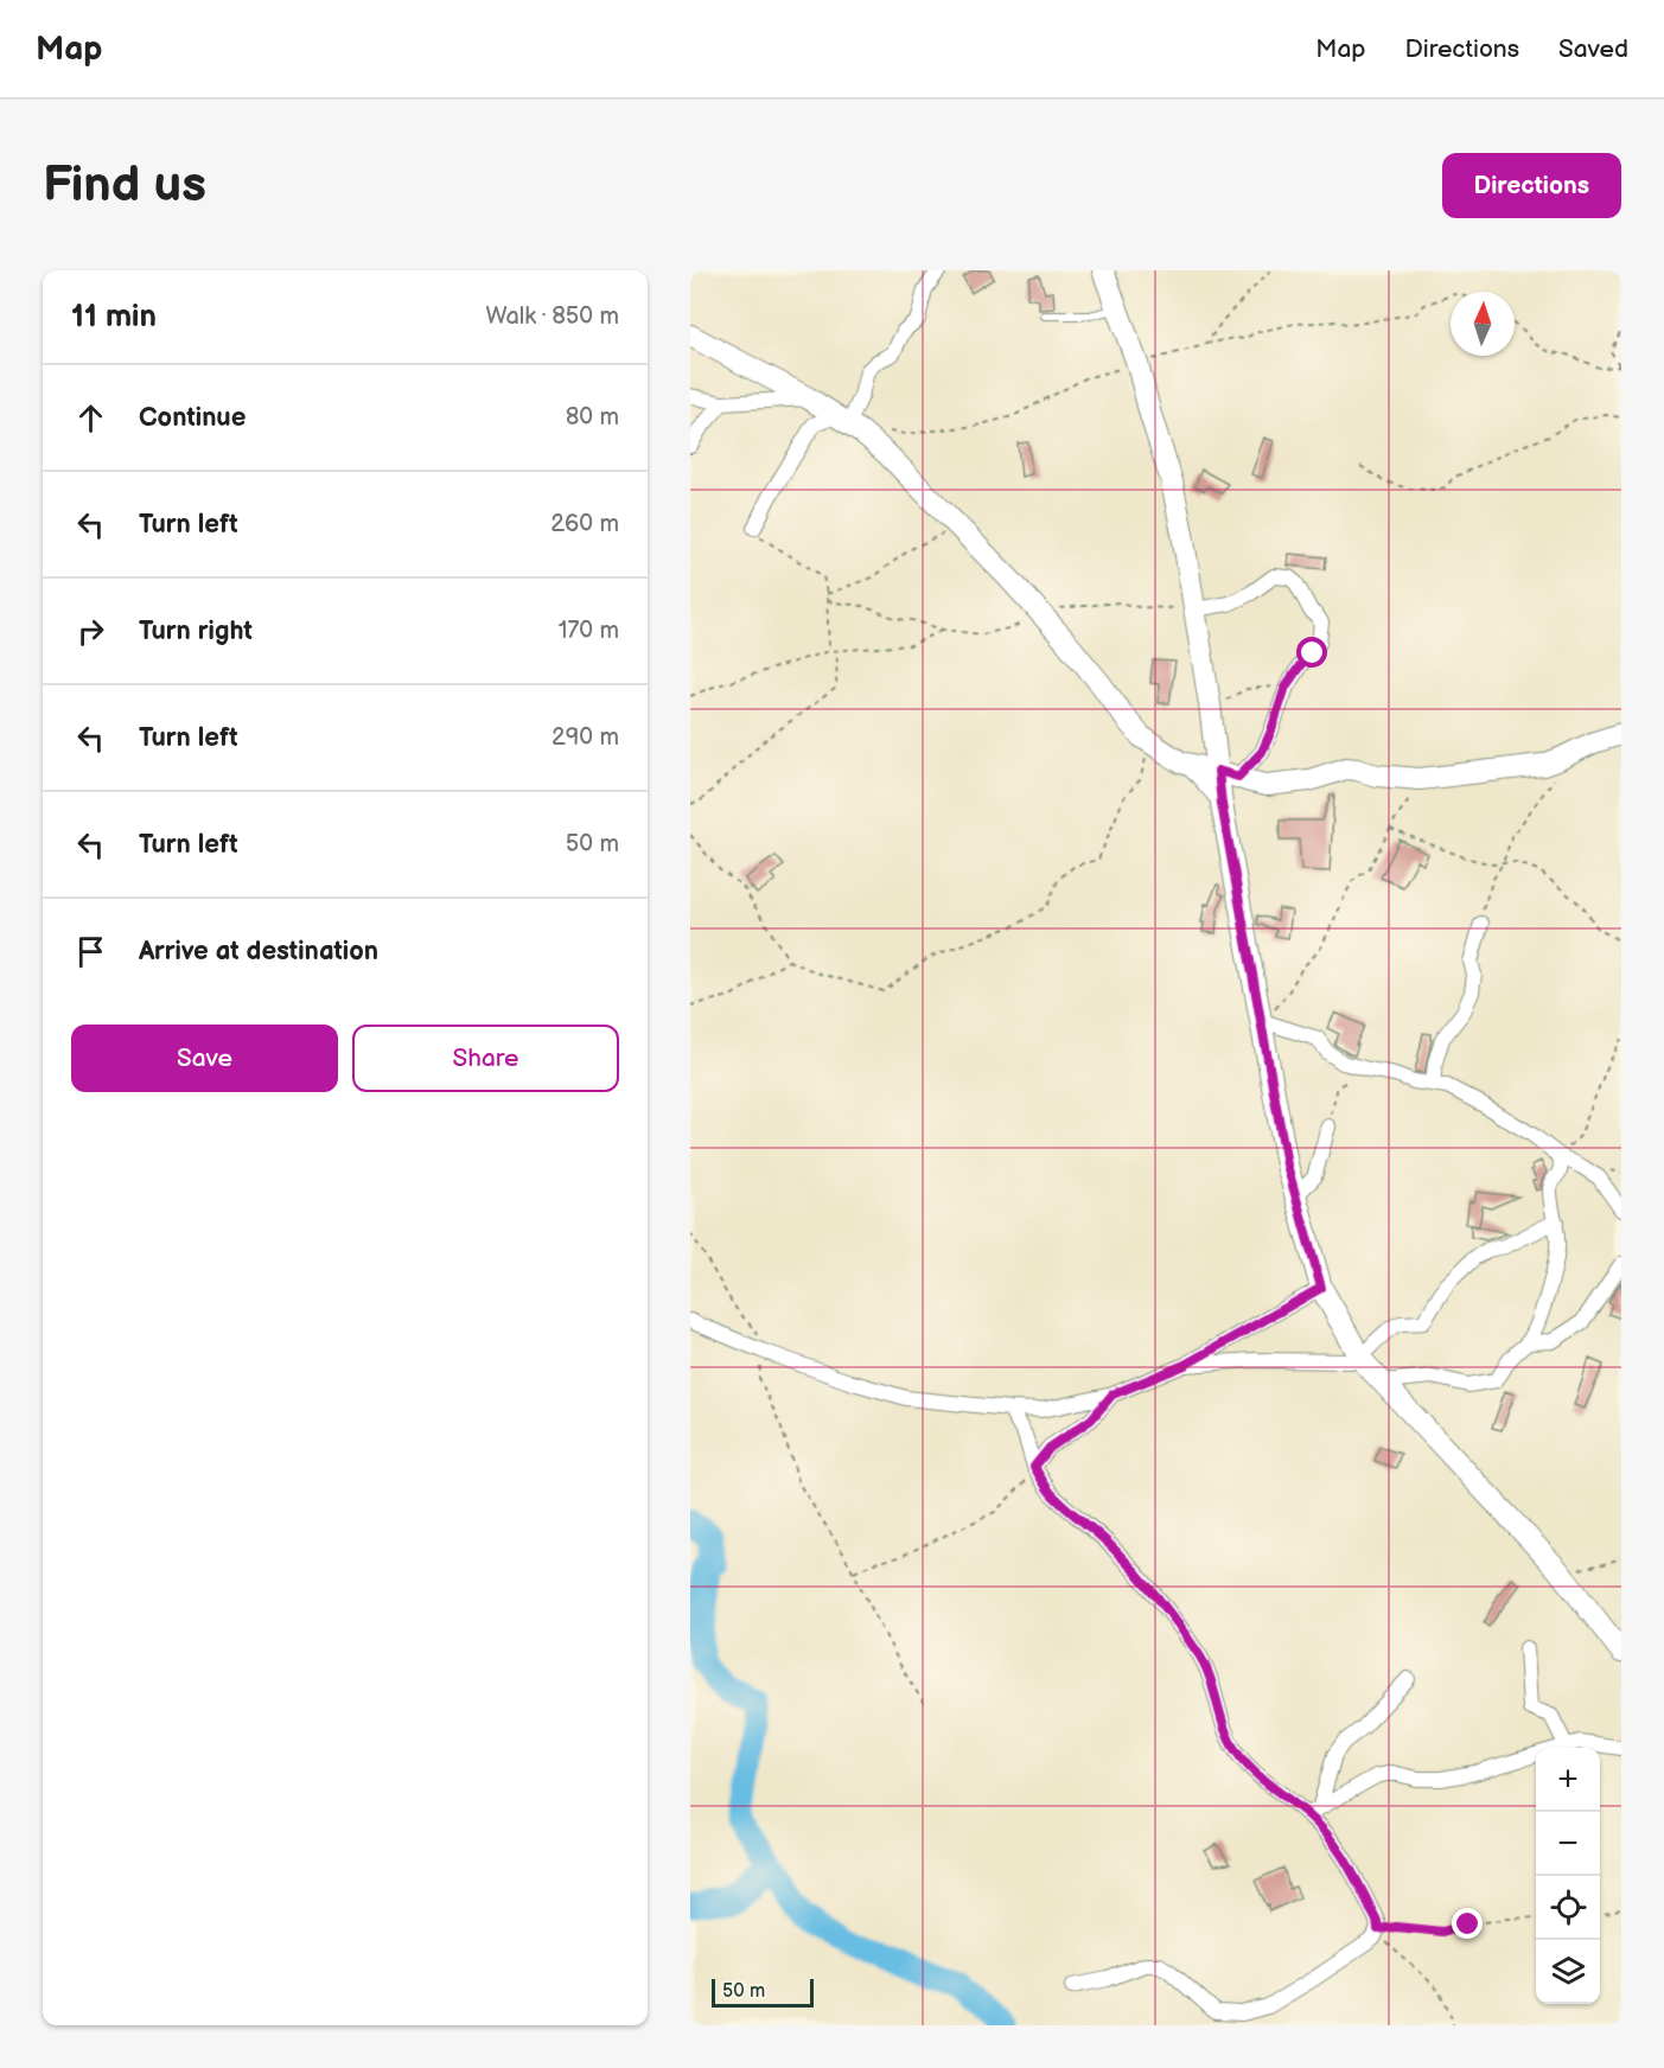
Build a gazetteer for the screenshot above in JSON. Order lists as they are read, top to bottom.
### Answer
{
  "scale_bar": "50 m",
  "north": "top",
  "page": {
    "header": "Map",
    "nav": ["Map", "Directions", "Saved"],
    "buttons": [
      "Directions",
      ["Save", "Share"]
    ],
    "title": "Find us",
    "heading": ["11 min", "Walk · 850 m"],
    "list": [
      ["Continue", "80 m"],
      ["Turn left", "260 m"],
      ["Turn right", "170 m"],
      ["Turn left", "290 m"],
      ["Turn left", "50 m"],
      "Arrive at destination"
    ],
    "map_buttons": ["+", "−"],
    "scale": "50 m"
  }
}
